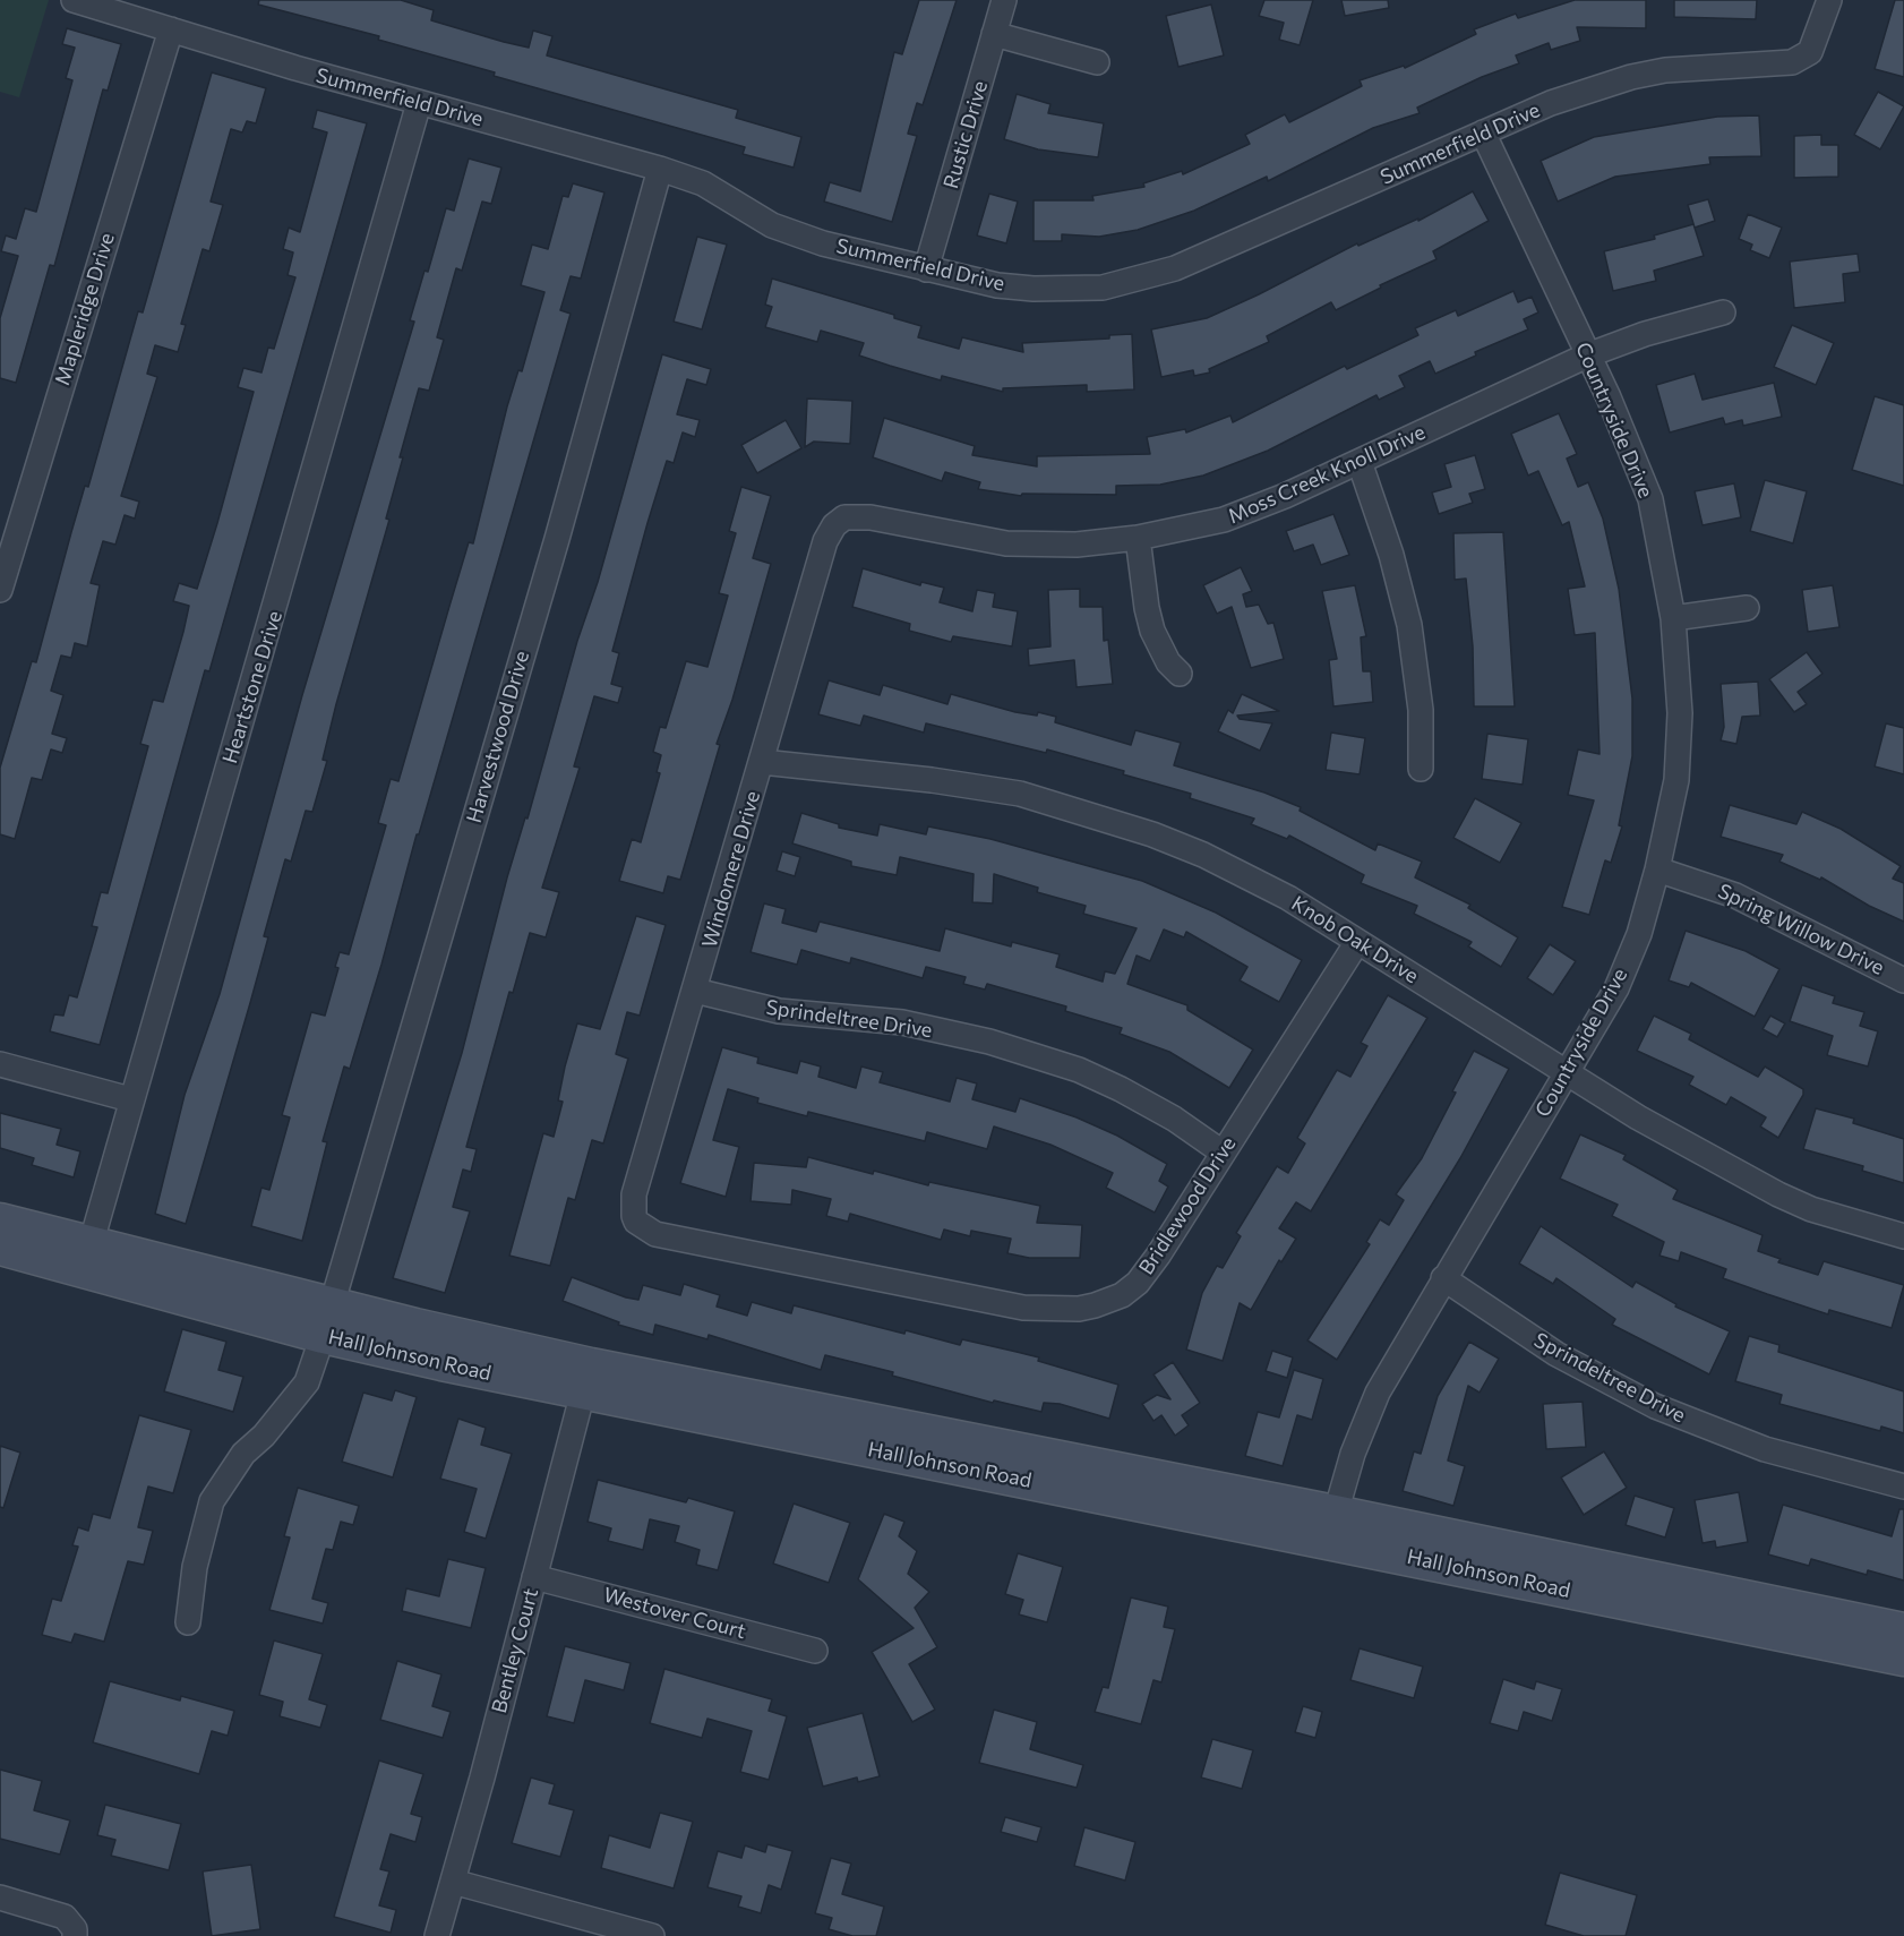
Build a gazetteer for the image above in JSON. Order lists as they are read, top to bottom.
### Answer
{
  "streets": {
    "main road": ["Hall Johnson Road"],
    "street": [
      "Summerfield Drive",
      "Rustic Drive",
      "Mapleridge Drive",
      "Countryside Drive",
      "Moss Creek Knoll Drive",
      "Heartstone Drive",
      "Harvestwood Drive",
      "Windomere Drive",
      "Spring Willow Drive",
      "Knob Oak Drive",
      "Sprindeltree Drive",
      "Bridlewood Drive",
      "Westover Court",
      "Bentley Court"
    ]
  },
  "crossings": [
    ["Summerfield Drive", "Rustic Drive"],
    ["Summerfield Drive", "Mapleridge Drive"],
    ["Summerfield Drive", "Countryside Drive"],
    ["Summerfield Drive", "Heartstone Drive"],
    ["Summerfield Drive", "Harvestwood Drive"],
    ["Countryside Drive", "Moss Creek Knoll Drive"],
    ["Countryside Drive", "Spring Willow Drive"],
    ["Countryside Drive", "Knob Oak Drive"],
    ["Countryside Drive", "Sprindeltree Drive"],
    ["Countryside Drive", "Hall Johnson Road"],
    ["Moss Creek Knoll Drive", "Windomere Drive"],
    ["Heartstone Drive", "Hall Johnson Road"],
    ["Harvestwood Drive", "Hall Johnson Road"],
    ["Windomere Drive", "Knob Oak Drive"],
    ["Windomere Drive", "Sprindeltree Drive"],
    ["Windomere Drive", "Bridlewood Drive"],
    ["Knob Oak Drive", "Bridlewood Drive"],
    ["Sprindeltree Drive", "Bridlewood Drive"],
    ["Hall Johnson Road", "Bentley Court"],
    ["Westover Court", "Bentley Court"]
  ]
}
